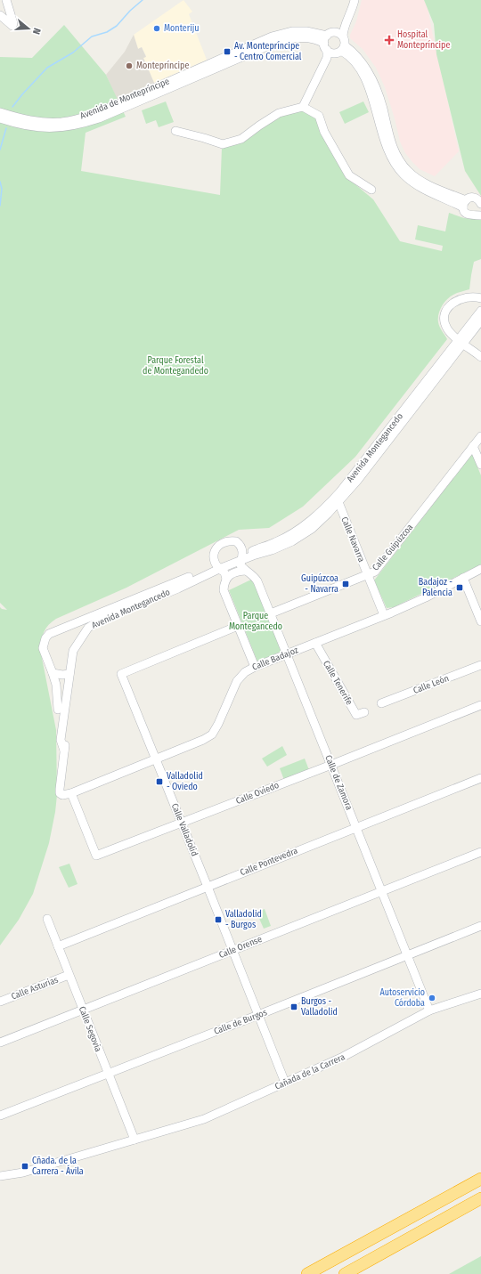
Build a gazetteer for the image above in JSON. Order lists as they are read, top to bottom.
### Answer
{
  "streets": {
    "street": [
      "Avenida de Montepríncipe",
      "Avenida Montegancedo",
      "Calle Navarra",
      "Calle Guipúzcoa",
      "Calle Badajoz",
      "Calle Tenerife",
      "Calle León",
      "Calle de Zamora",
      "Calle Oviedo",
      "Calle Valladolid",
      "Calle Pontevedra",
      "Calle Orense",
      "Calle Asturias",
      "Calle de Burgos",
      "Calle Segovia",
      "Cañada de la Carrera"
    ]
  },
  "crossings": [
    ["Avenida Montegancedo", "Calle Navarra"],
    ["Avenida Montegancedo", "Calle Badajoz"],
    ["Avenida Montegancedo", "Calle de Zamora"],
    ["Calle Navarra", "Calle Guipúzcoa"],
    ["Calle Navarra", "Calle Badajoz"],
    ["Calle Guipúzcoa", "Calle de Zamora"],
    ["Calle Badajoz", "Calle Tenerife"],
    ["Calle Badajoz", "Calle de Zamora"],
    ["Calle Badajoz", "Calle Oviedo"],
    ["Calle Badajoz", "Calle Valladolid"],
    ["Calle de Zamora", "Calle Oviedo"],
    ["Calle de Zamora", "Calle Pontevedra"],
    ["Calle de Zamora", "Calle Orense"],
    ["Calle de Zamora", "Calle de Burgos"],
    ["Calle de Zamora", "Cañada de la Carrera"],
    ["Calle Oviedo", "Calle Valladolid"],
    ["Calle Valladolid", "Calle Pontevedra"],
    ["Calle Valladolid", "Calle Orense"],
    ["Calle Valladolid", "Calle de Burgos"],
    ["Calle Valladolid", "Cañada de la Carrera"],
    ["Calle Pontevedra", "Calle Segovia"],
    ["Calle Orense", "Calle Segovia"],
    ["Calle Asturias", "Calle Segovia"],
    ["Calle de Burgos", "Calle Segovia"],
    ["Calle Segovia", "Cañada de la Carrera"]
  ],
  "parks": ["Parque Forestal de Montegandedo", "Parque Montegancedo"],
  "places": {
    "other": ["Monteriju", "Montepríncipe", "Autoservicio Córdoba"],
    "health": ["Hospital Montepríncipe"],
    "transit": [
      "Av. Montepríncipe - Centro Comercial",
      "Guipúzcoa - Navarra",
      "Badajoz - Palencia",
      "Valladolid - Oviedo",
      "Valladolid - Burgos",
      "Burgos - Valladolid",
      "Cñada. de la Carrera - Ávila"
    ]
  },
  "north": "right"
}
